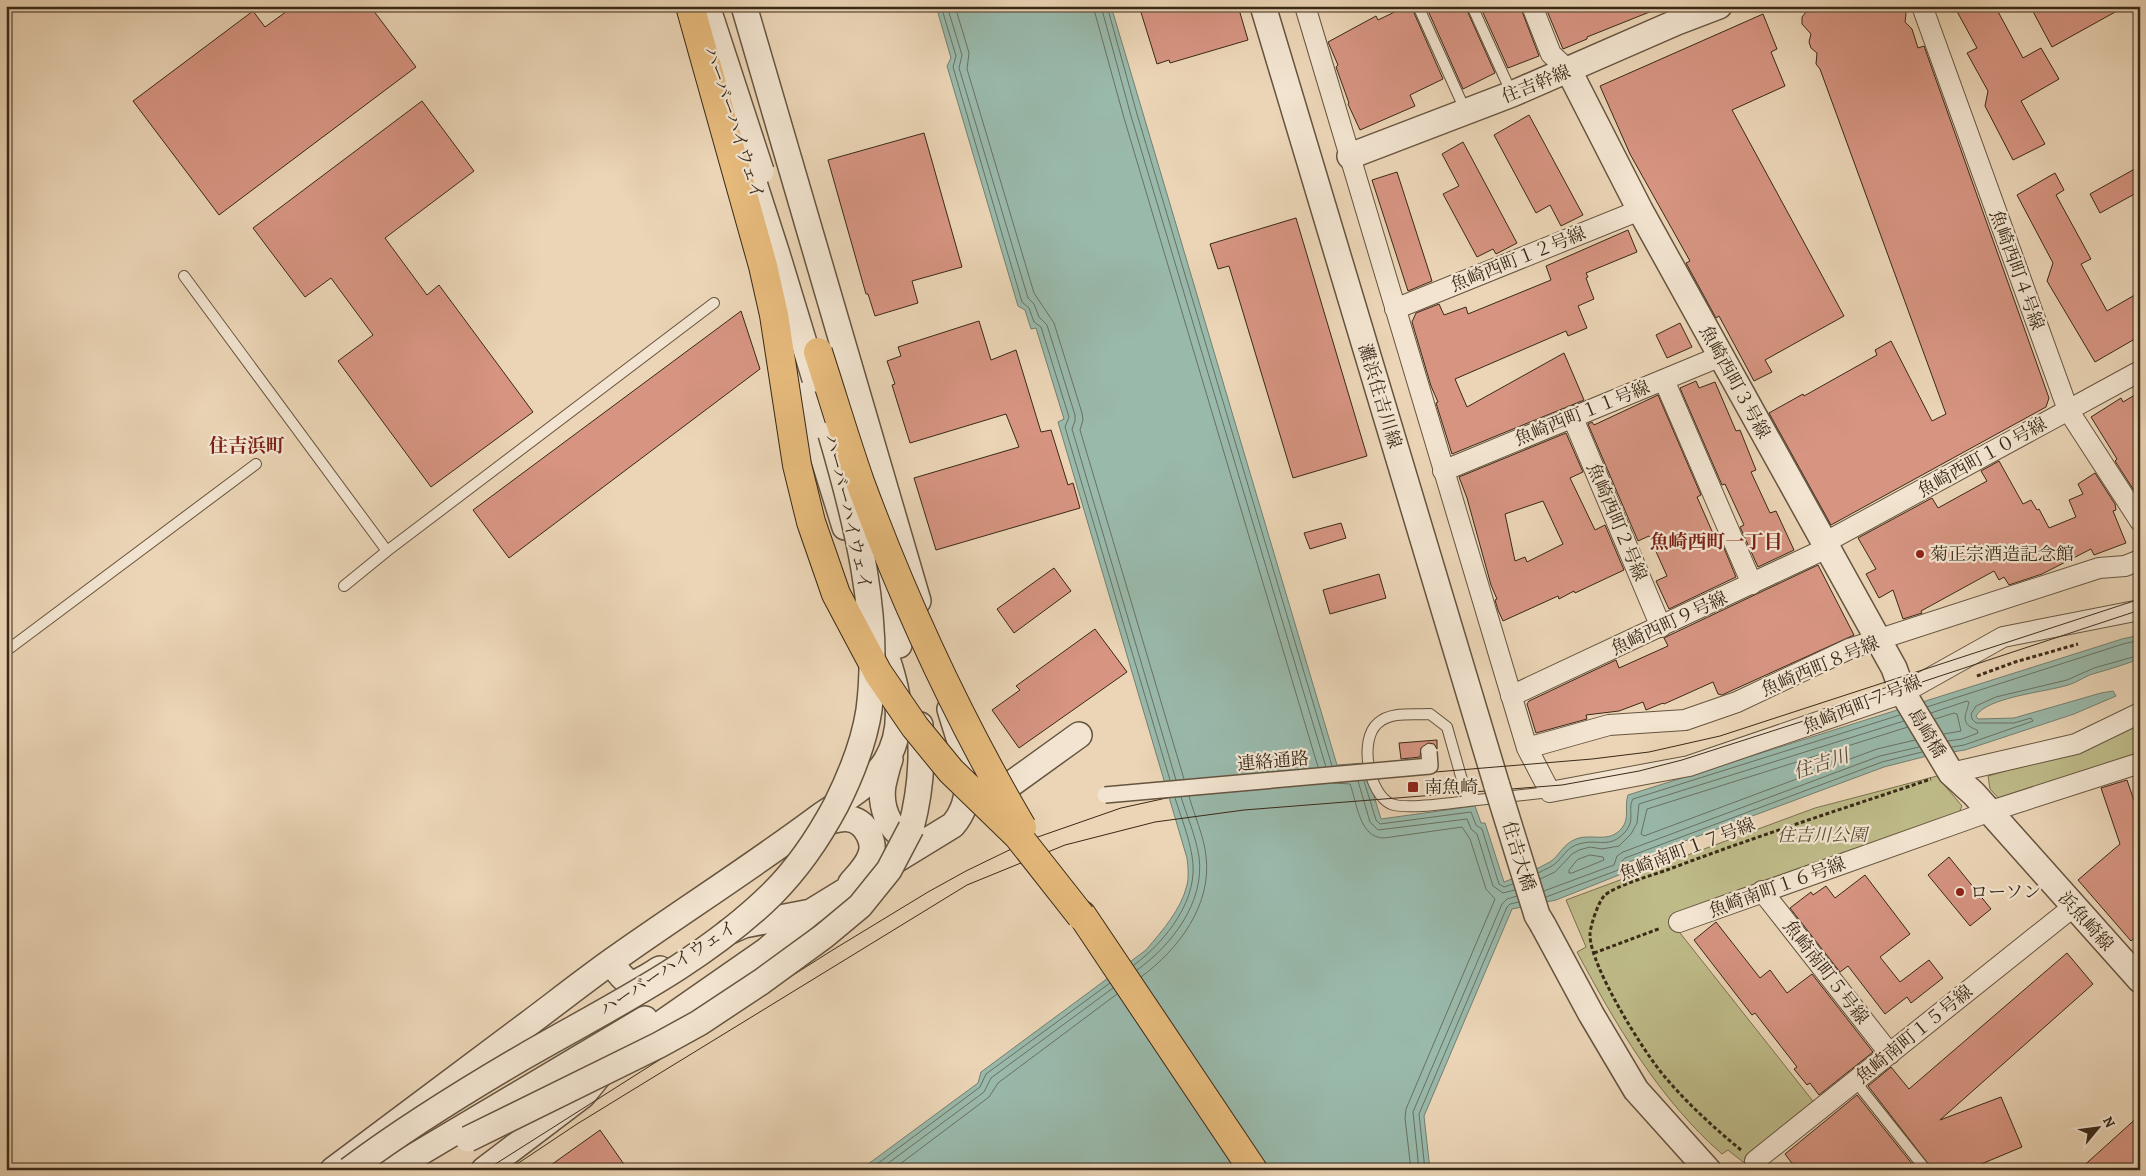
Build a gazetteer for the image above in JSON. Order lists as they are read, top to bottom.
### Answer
{
  "streets": {
    "street": [
      "住吉幹線",
      "ハーバーハイウェイ",
      "魚崎西町１２号線",
      "魚崎西町４号線",
      "魚崎西町３号線",
      "灘浜住吉川線",
      "魚崎西町１１号線",
      "魚崎西町１０号線",
      "魚崎西町２号線",
      "魚崎西町９号線",
      "魚崎西町８号線",
      "魚崎西町７号線",
      "島崎橋",
      "連絡通路",
      "住𠮷大橋",
      "魚崎南町１６号線",
      "浜魚崎線",
      "魚崎南町５号線",
      "魚崎南町１５号線"
    ],
    "path": ["魚崎南町１７号線"]
  },
  "crossings": [
    ["住吉幹線", "魚崎西町３号線"],
    ["魚崎西町１２号線", "魚崎西町３号線"],
    ["魚崎西町４号線", "魚崎西町１０号線"],
    ["魚崎西町３号線", "魚崎西町１１号線"],
    ["魚崎西町３号線", "魚崎西町１０号線"],
    ["魚崎西町３号線", "魚崎西町９号線"],
    ["魚崎西町３号線", "魚崎西町８号線"],
    ["魚崎西町３号線", "魚崎西町７号線"],
    ["魚崎西町３号線", "島崎橋"],
    ["灘浜住吉川線", "住𠮷大橋"],
    ["魚崎西町１１号線", "魚崎西町２号線"],
    ["魚崎西町１０号線", "魚崎西町９号線"],
    ["魚崎西町２号線", "魚崎西町９号線"],
    ["魚崎西町７号線", "島崎橋"],
    ["島崎橋", "魚崎南町１７号線"],
    ["島崎橋", "浜魚崎線"],
    ["魚崎南町１７号線", "浜魚崎線"],
    ["魚崎南町１７号線", "魚崎南町１５号線"],
    ["魚崎南町１６号線", "浜魚崎線"],
    ["魚崎南町１６号線", "魚崎南町５号線"],
    ["浜魚崎線", "魚崎南町１５号線"],
    ["魚崎南町５号線", "魚崎南町１５号線"]
  ],
  "districts": ["住吉浜町", "魚崎西町一丁目"],
  "water": ["住吉川"],
  "parks": ["住吉川公園"],
  "places": {
    "other": ["菊正宗酒造記念館", "ローソン"],
    "transit": ["南魚崎"]
  },
  "north": "top right"
}
